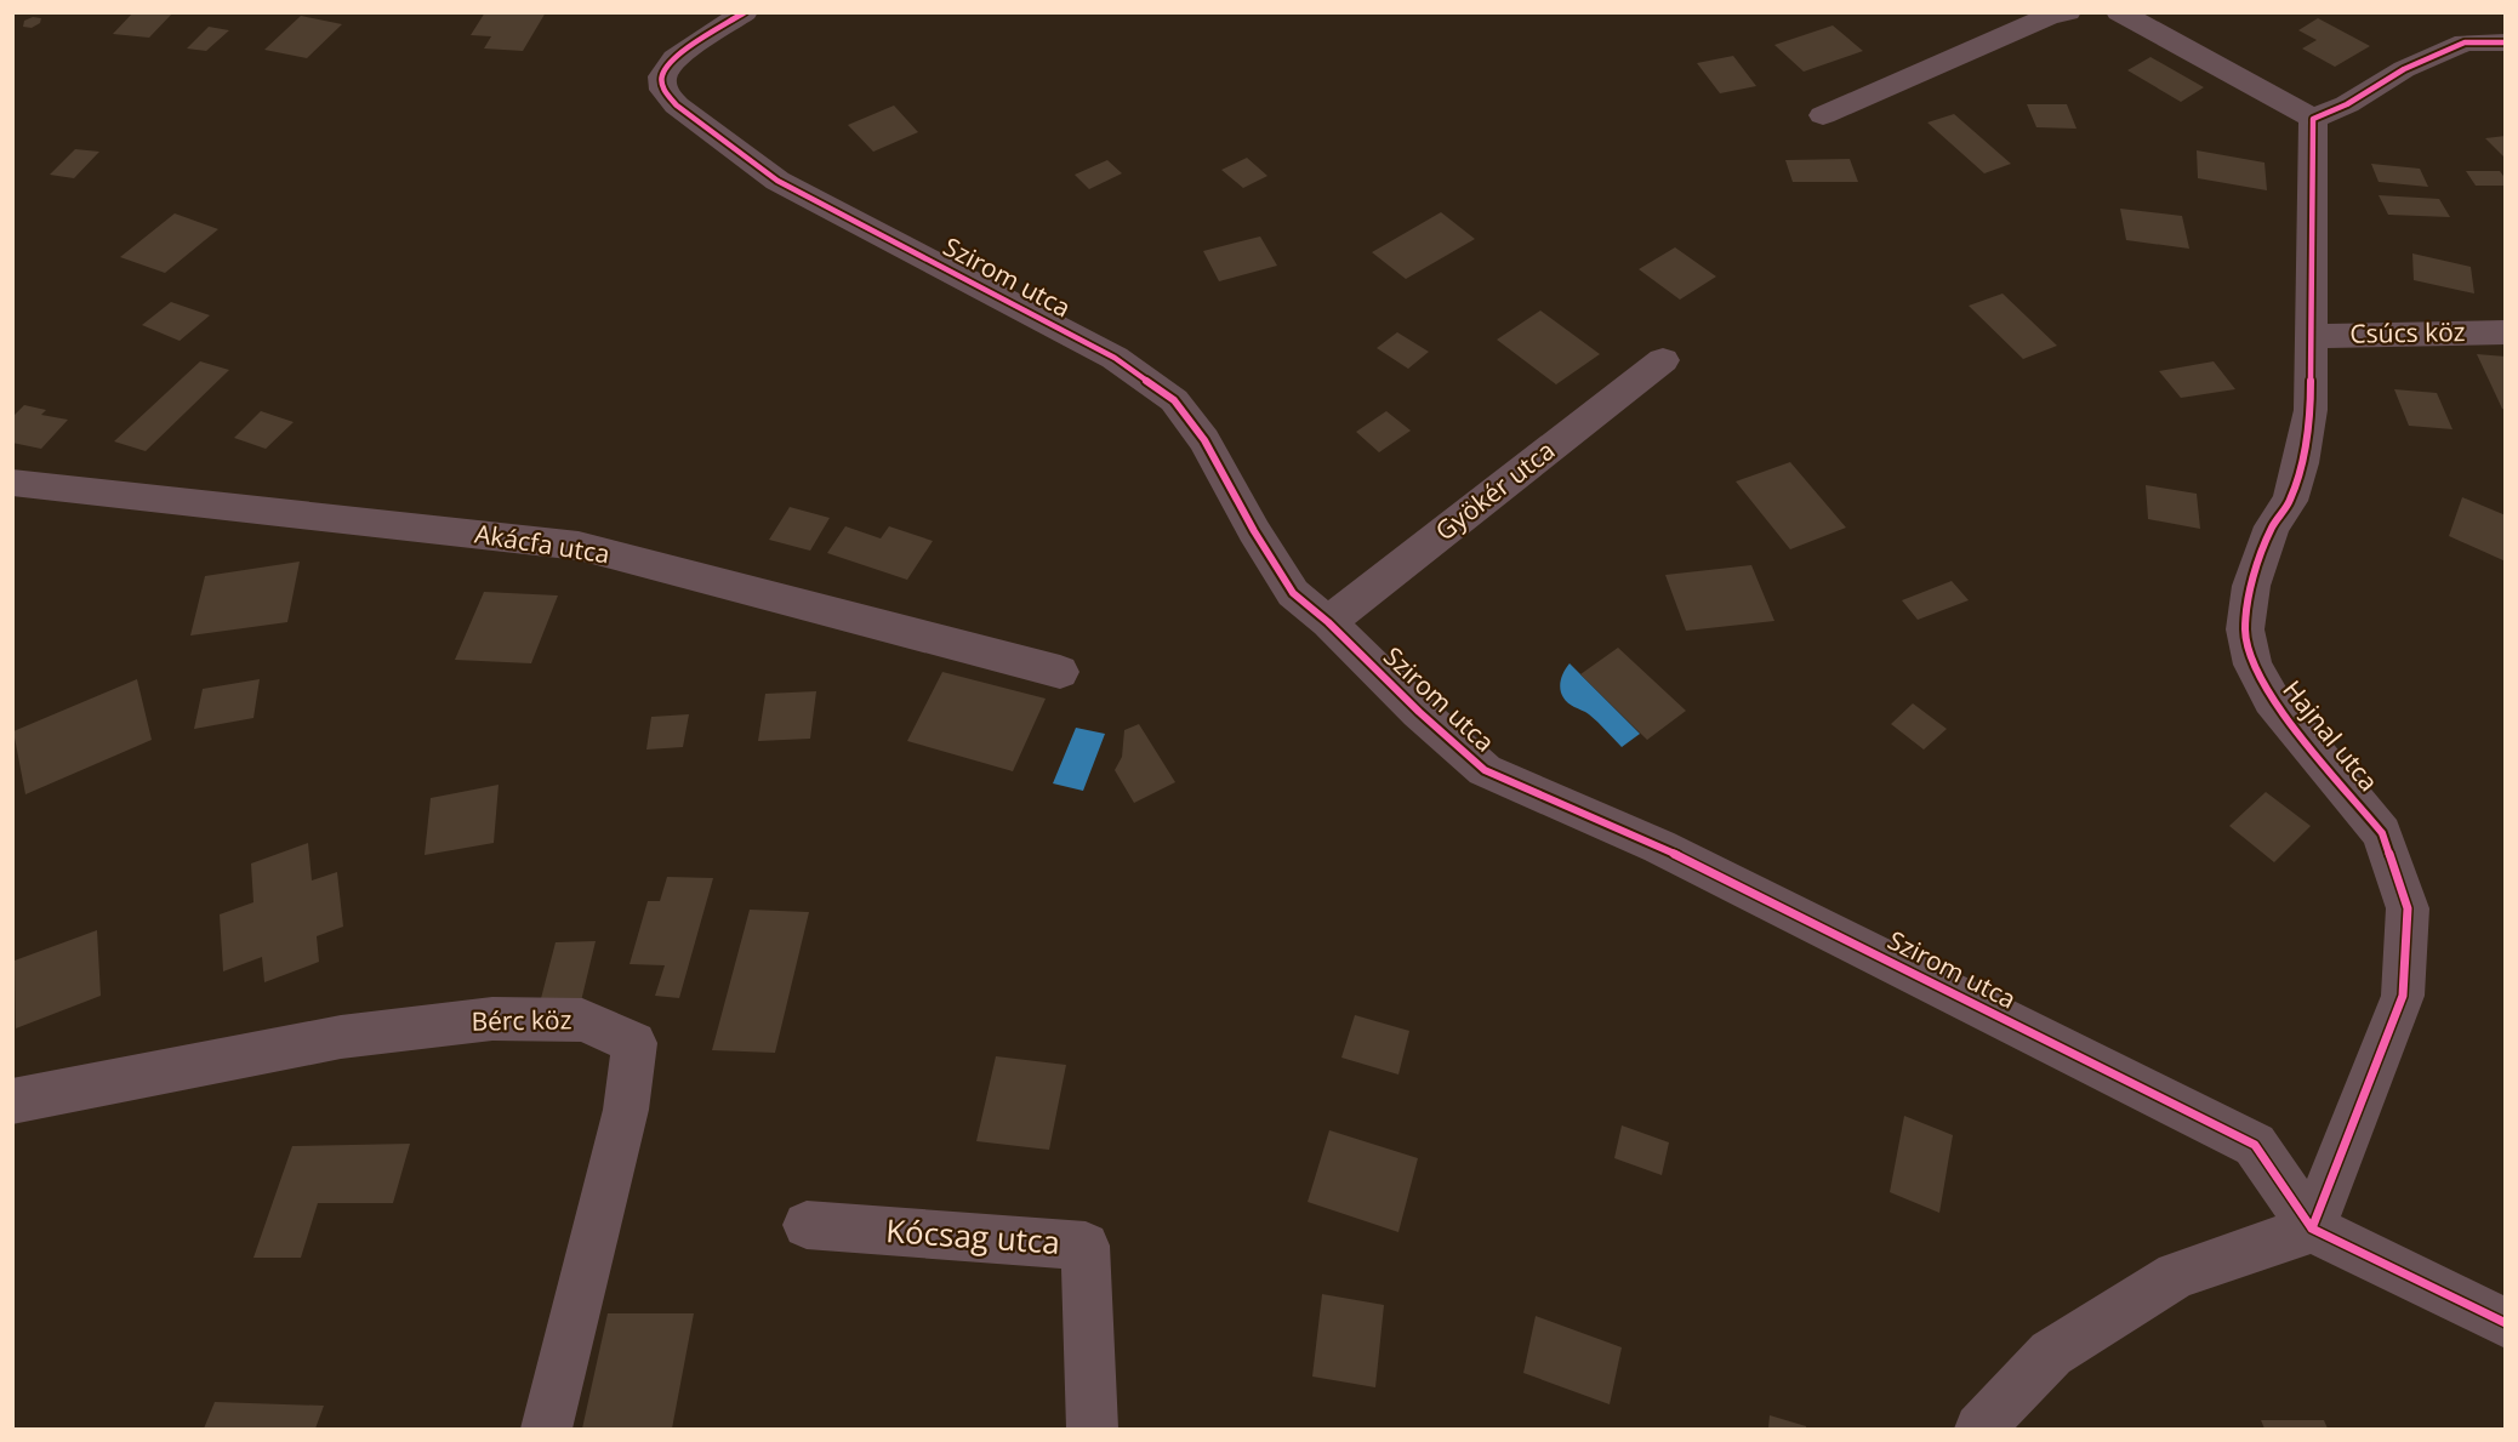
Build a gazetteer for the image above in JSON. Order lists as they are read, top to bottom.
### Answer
{
  "streets": {
    "street": [
      "Szirom utca",
      "Csúcs köz",
      "Gyökér utca",
      "Akácfa utca",
      "Hajnal utca",
      "Bérc köz",
      "Kócsag utca"
    ]
  },
  "crossings": [
    ["Szirom utca", "Gyökér utca"],
    ["Szirom utca", "Hajnal utca"],
    ["Csúcs köz", "Hajnal utca"]
  ]
}
